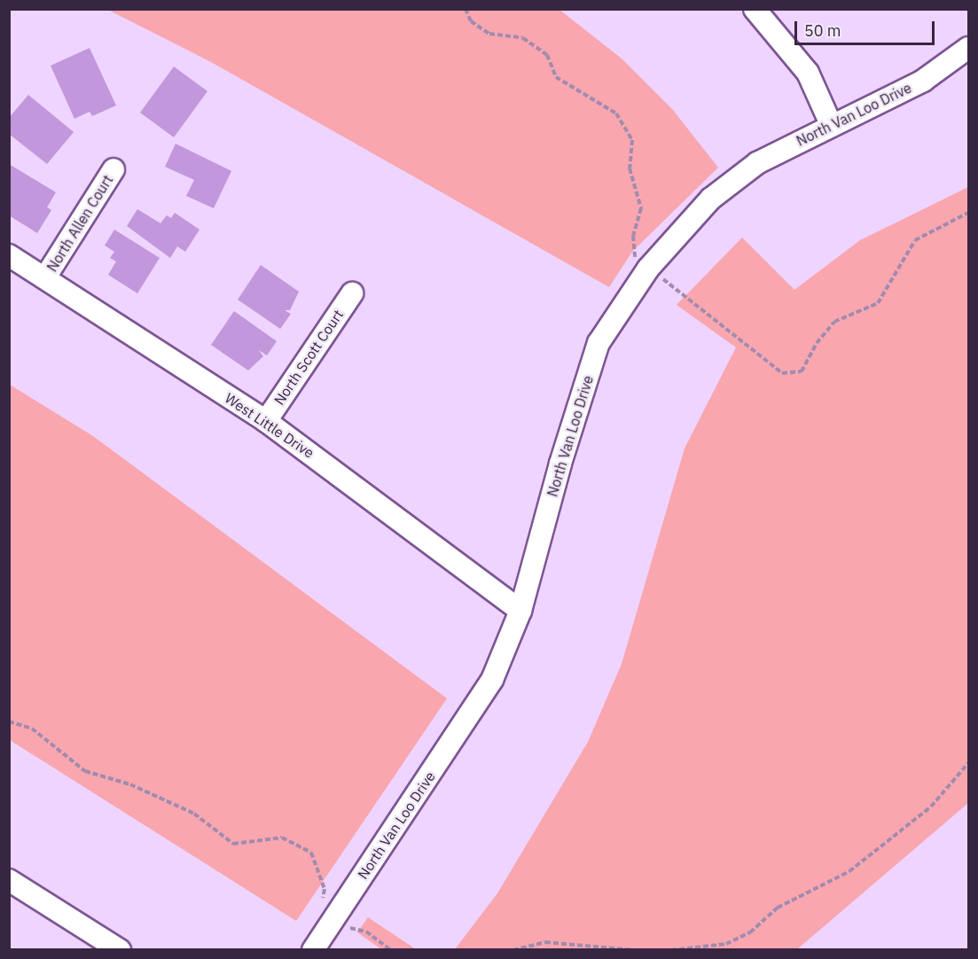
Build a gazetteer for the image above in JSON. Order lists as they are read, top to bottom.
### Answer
{
  "streets": {
    "street": [
      "North Van Loo Drive",
      "North Allen Court",
      "North Scott Court",
      "West Little Drive"
    ]
  },
  "crossings": [
    ["North Van Loo Drive", "West Little Drive"],
    ["North Allen Court", "West Little Drive"],
    ["North Scott Court", "West Little Drive"]
  ],
  "scale_bar": "50 m"
}
